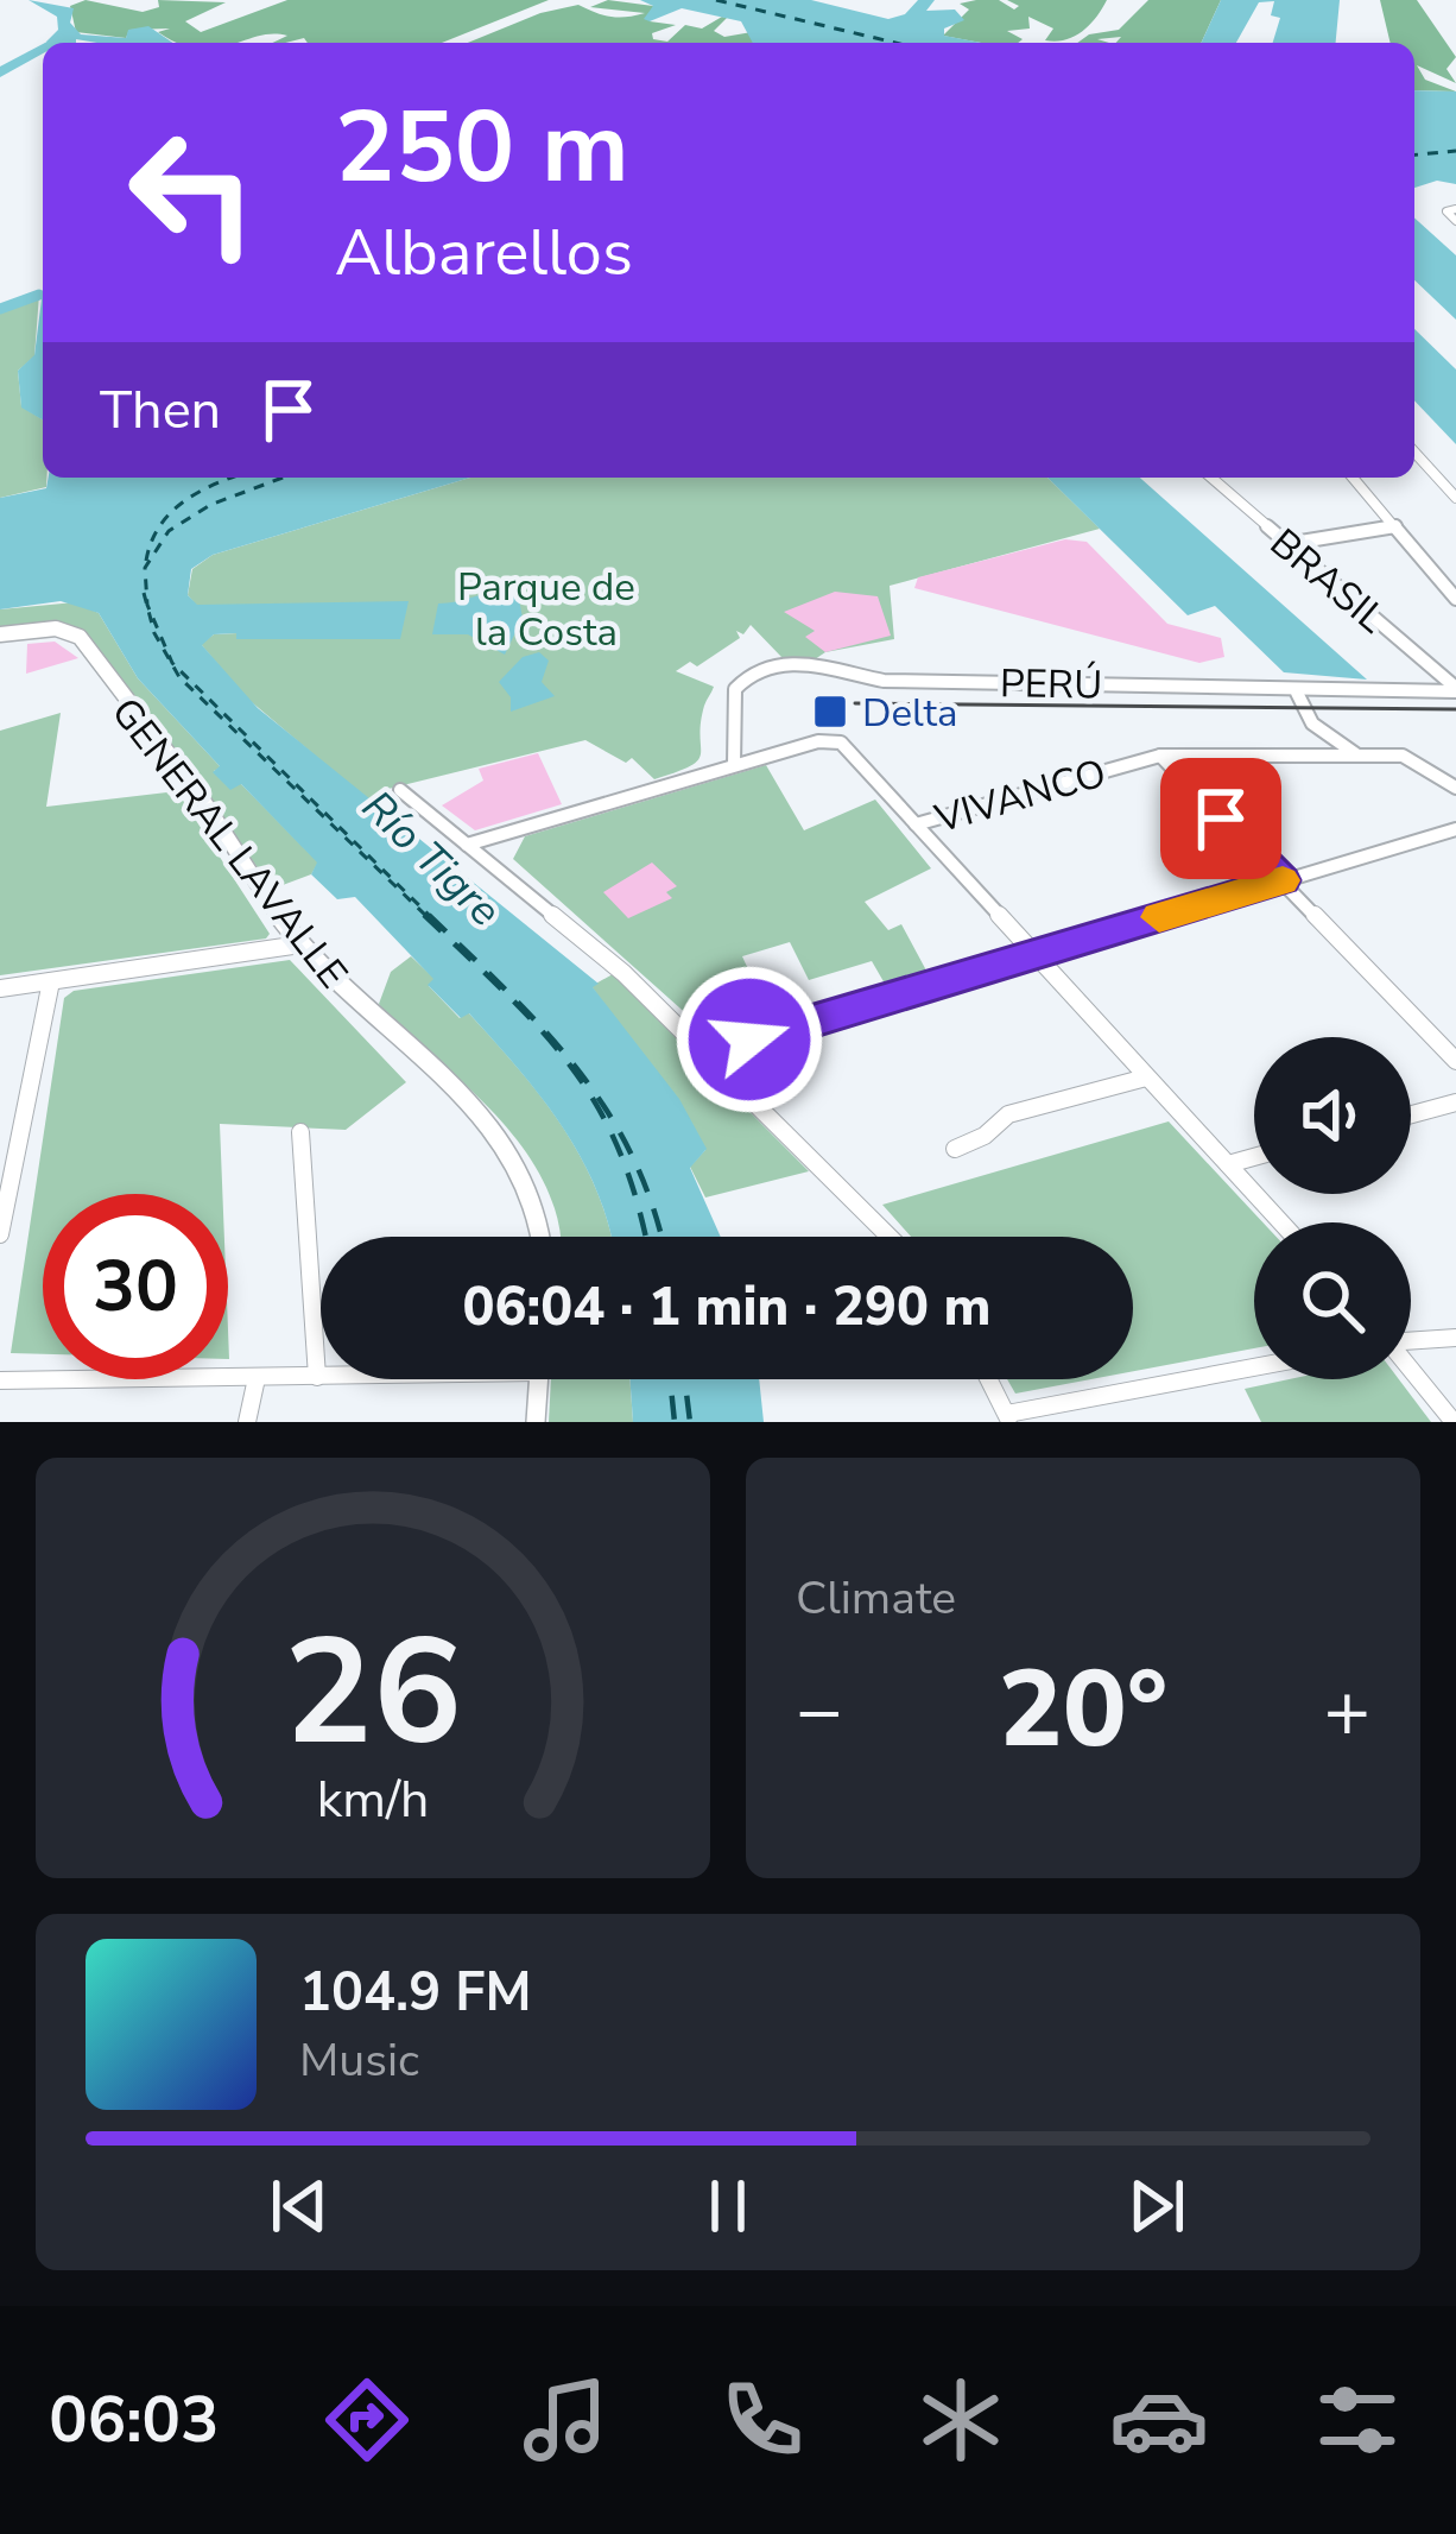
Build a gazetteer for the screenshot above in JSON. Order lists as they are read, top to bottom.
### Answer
{
  "streets": {
    "street": [
      "BRASIL",
      "PERÚ",
      "VIVANCO",
      "GENERAL LAVALLE"
    ]
  },
  "crossings": [
    ["BRASIL", "PERÚ"]
  ],
  "water": ["Río Tigre"],
  "parks": ["Parque de la Costa"],
  "places": {
    "transit": ["Delta"]
  },
  "page": {
    "turn": ["250 m", "Albarellos"],
    "then": "Then",
    "limit": "30",
    "trip": "06:04 · 1 min · 290 m",
    "tile": "Climate",
    "heat": ["−", "20°", "+"],
    "song": ["104.9 FM", "Music"],
    "tabs": "06:03",
    "gauge": ["26", "km/h"]
  }
}
